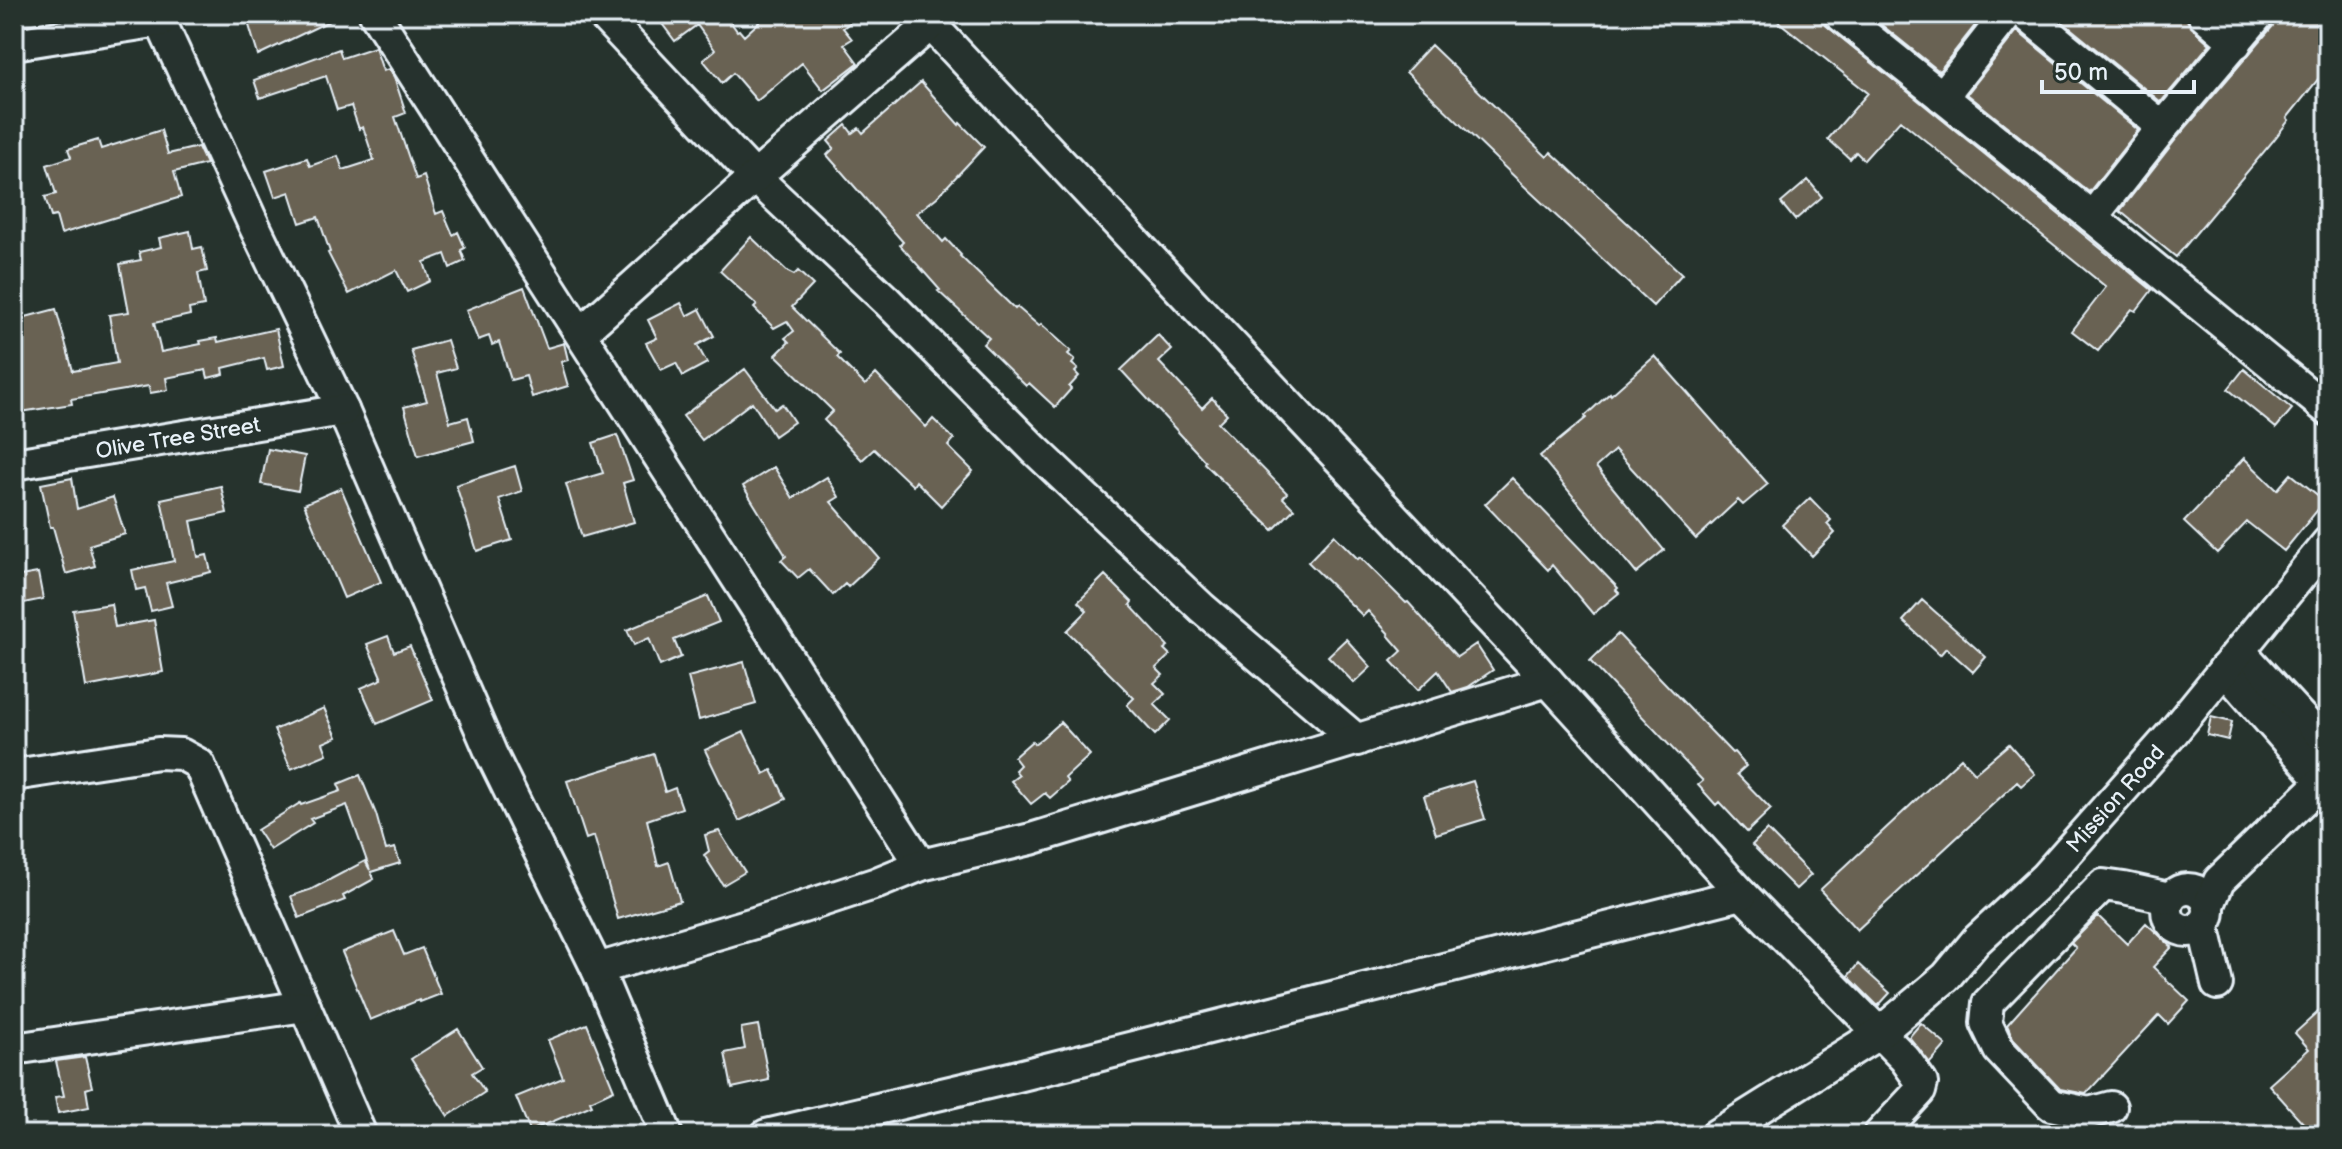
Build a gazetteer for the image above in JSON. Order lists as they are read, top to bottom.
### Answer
{
  "streets": {
    "street": ["Olive Tree Street", "Mission Road"]
  },
  "scale_bar": "50 m"
}
